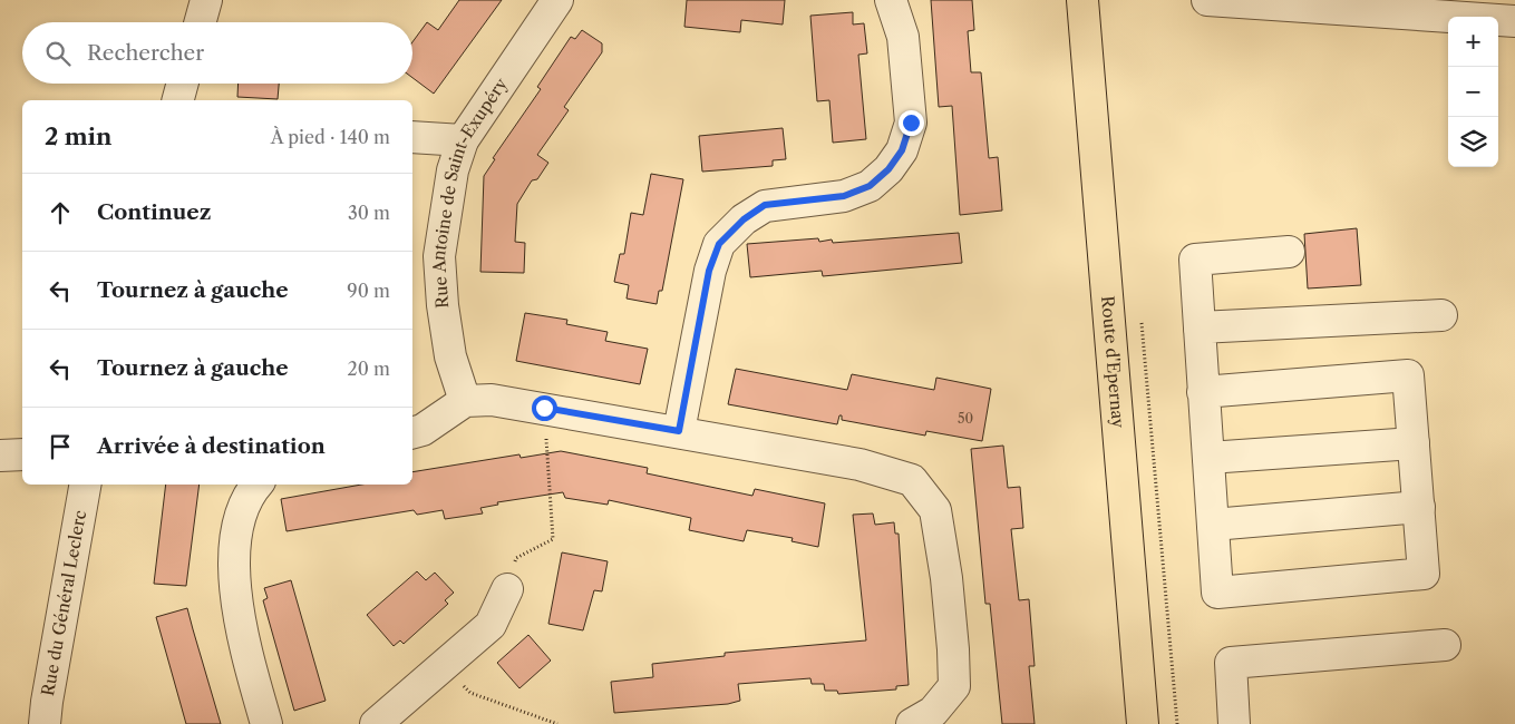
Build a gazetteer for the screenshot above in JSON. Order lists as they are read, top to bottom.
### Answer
{
  "streets": {
    "main road": ["Route d'Epernay"],
    "street": ["Rue Antoine de Saint-Exupéry", "Rue du Général Leclerc"]
  },
  "house_numbers": ["50"],
  "page": {
    "map_buttons": ["+", "−"],
    "search": "Rechercher",
    "heading": ["2 min", "À pied · 140 m"],
    "list": [
      ["Continuez", "30 m"],
      ["Tournez à gauche", "90 m"],
      ["Tournez à gauche", "20 m"],
      "Arrivée à destination"
    ]
  }
}
